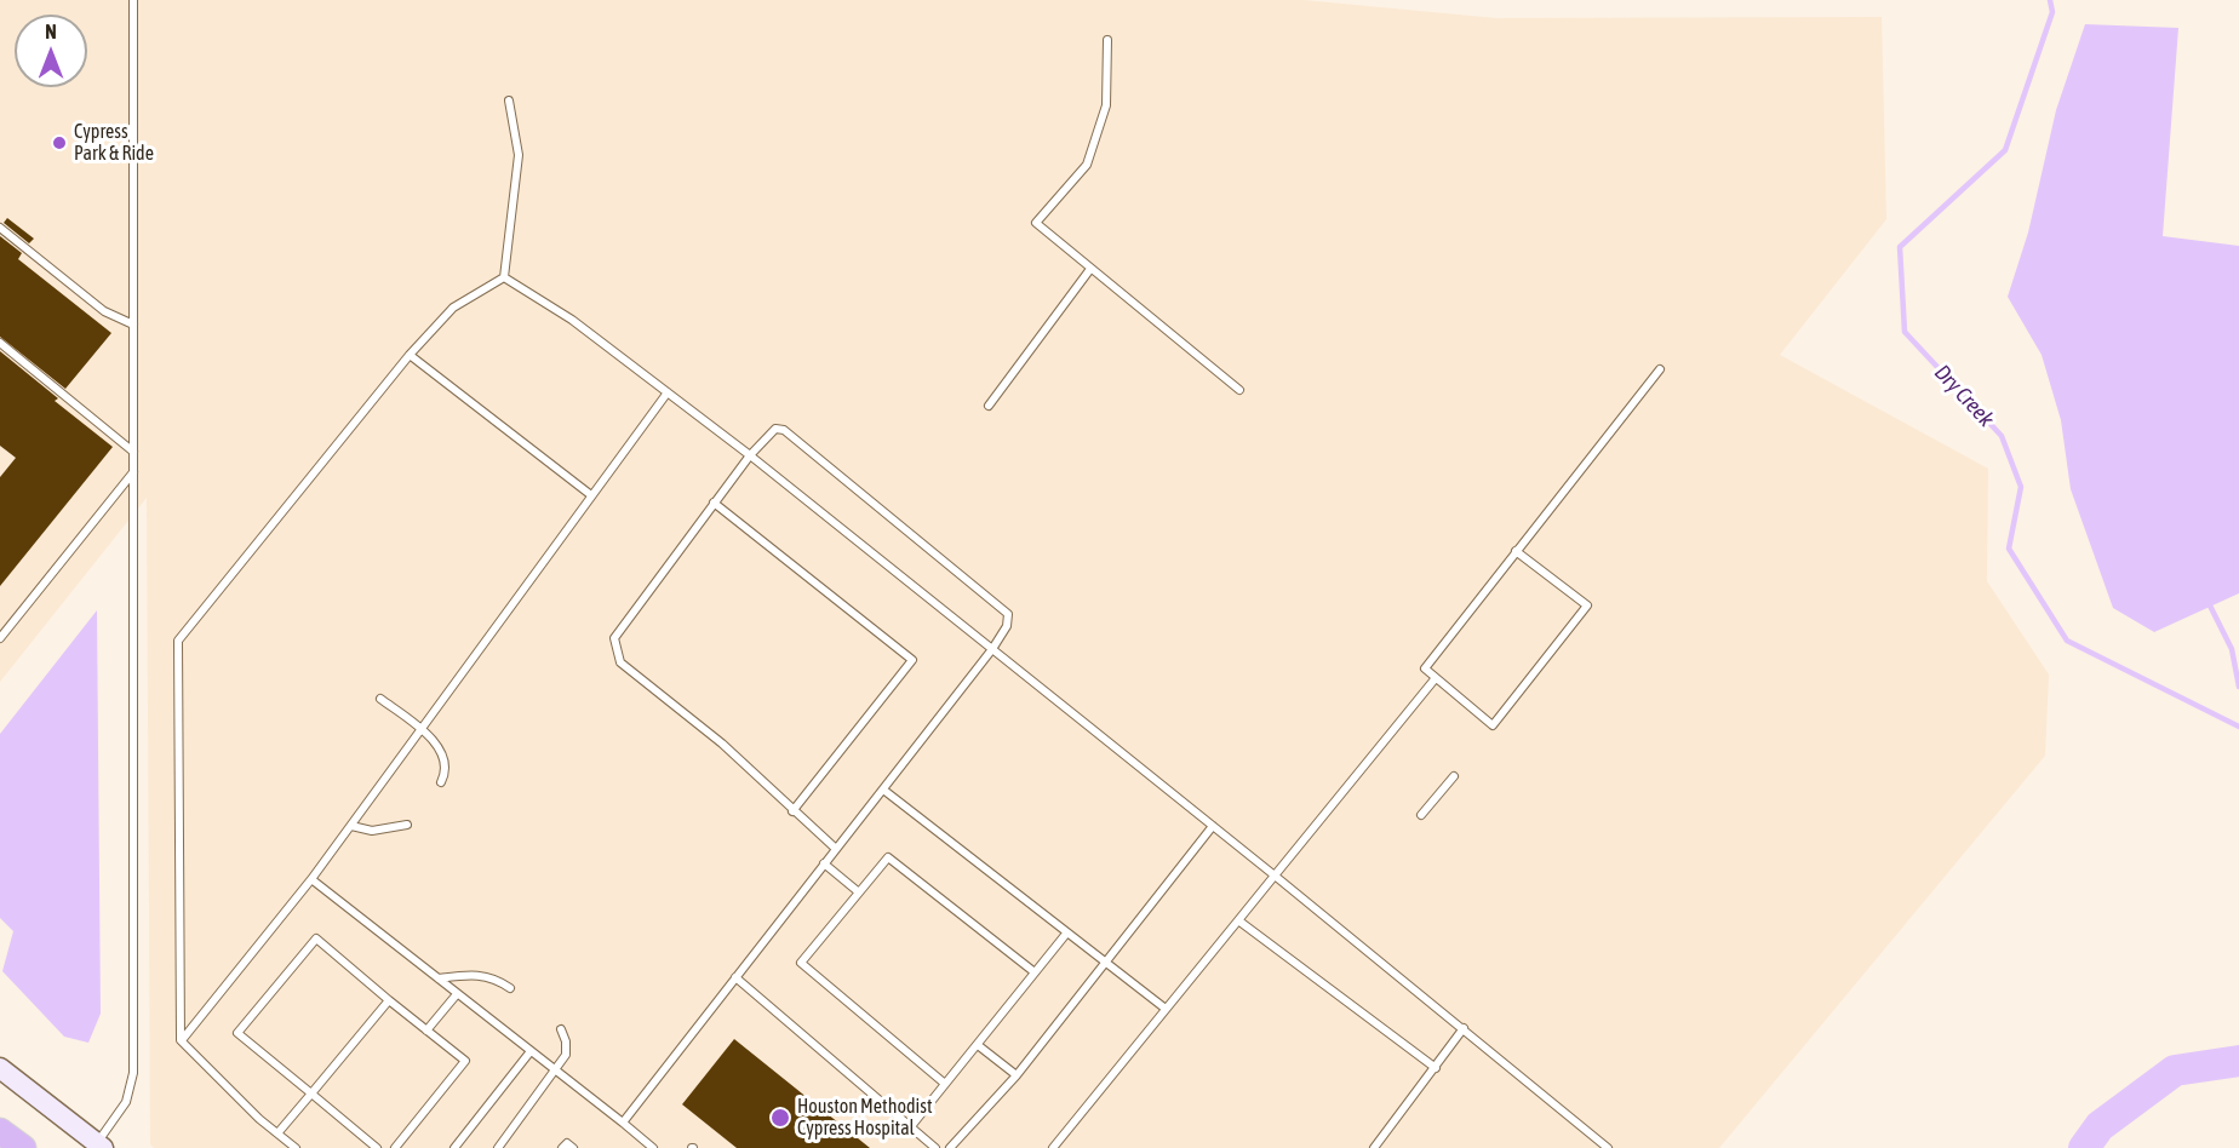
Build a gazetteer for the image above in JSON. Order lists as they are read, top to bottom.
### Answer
{
  "water": ["Dry Creek"],
  "places": ["Cypress Park & Ride", "Houston Methodist Cypress Hospital"],
  "north": "top"
}
